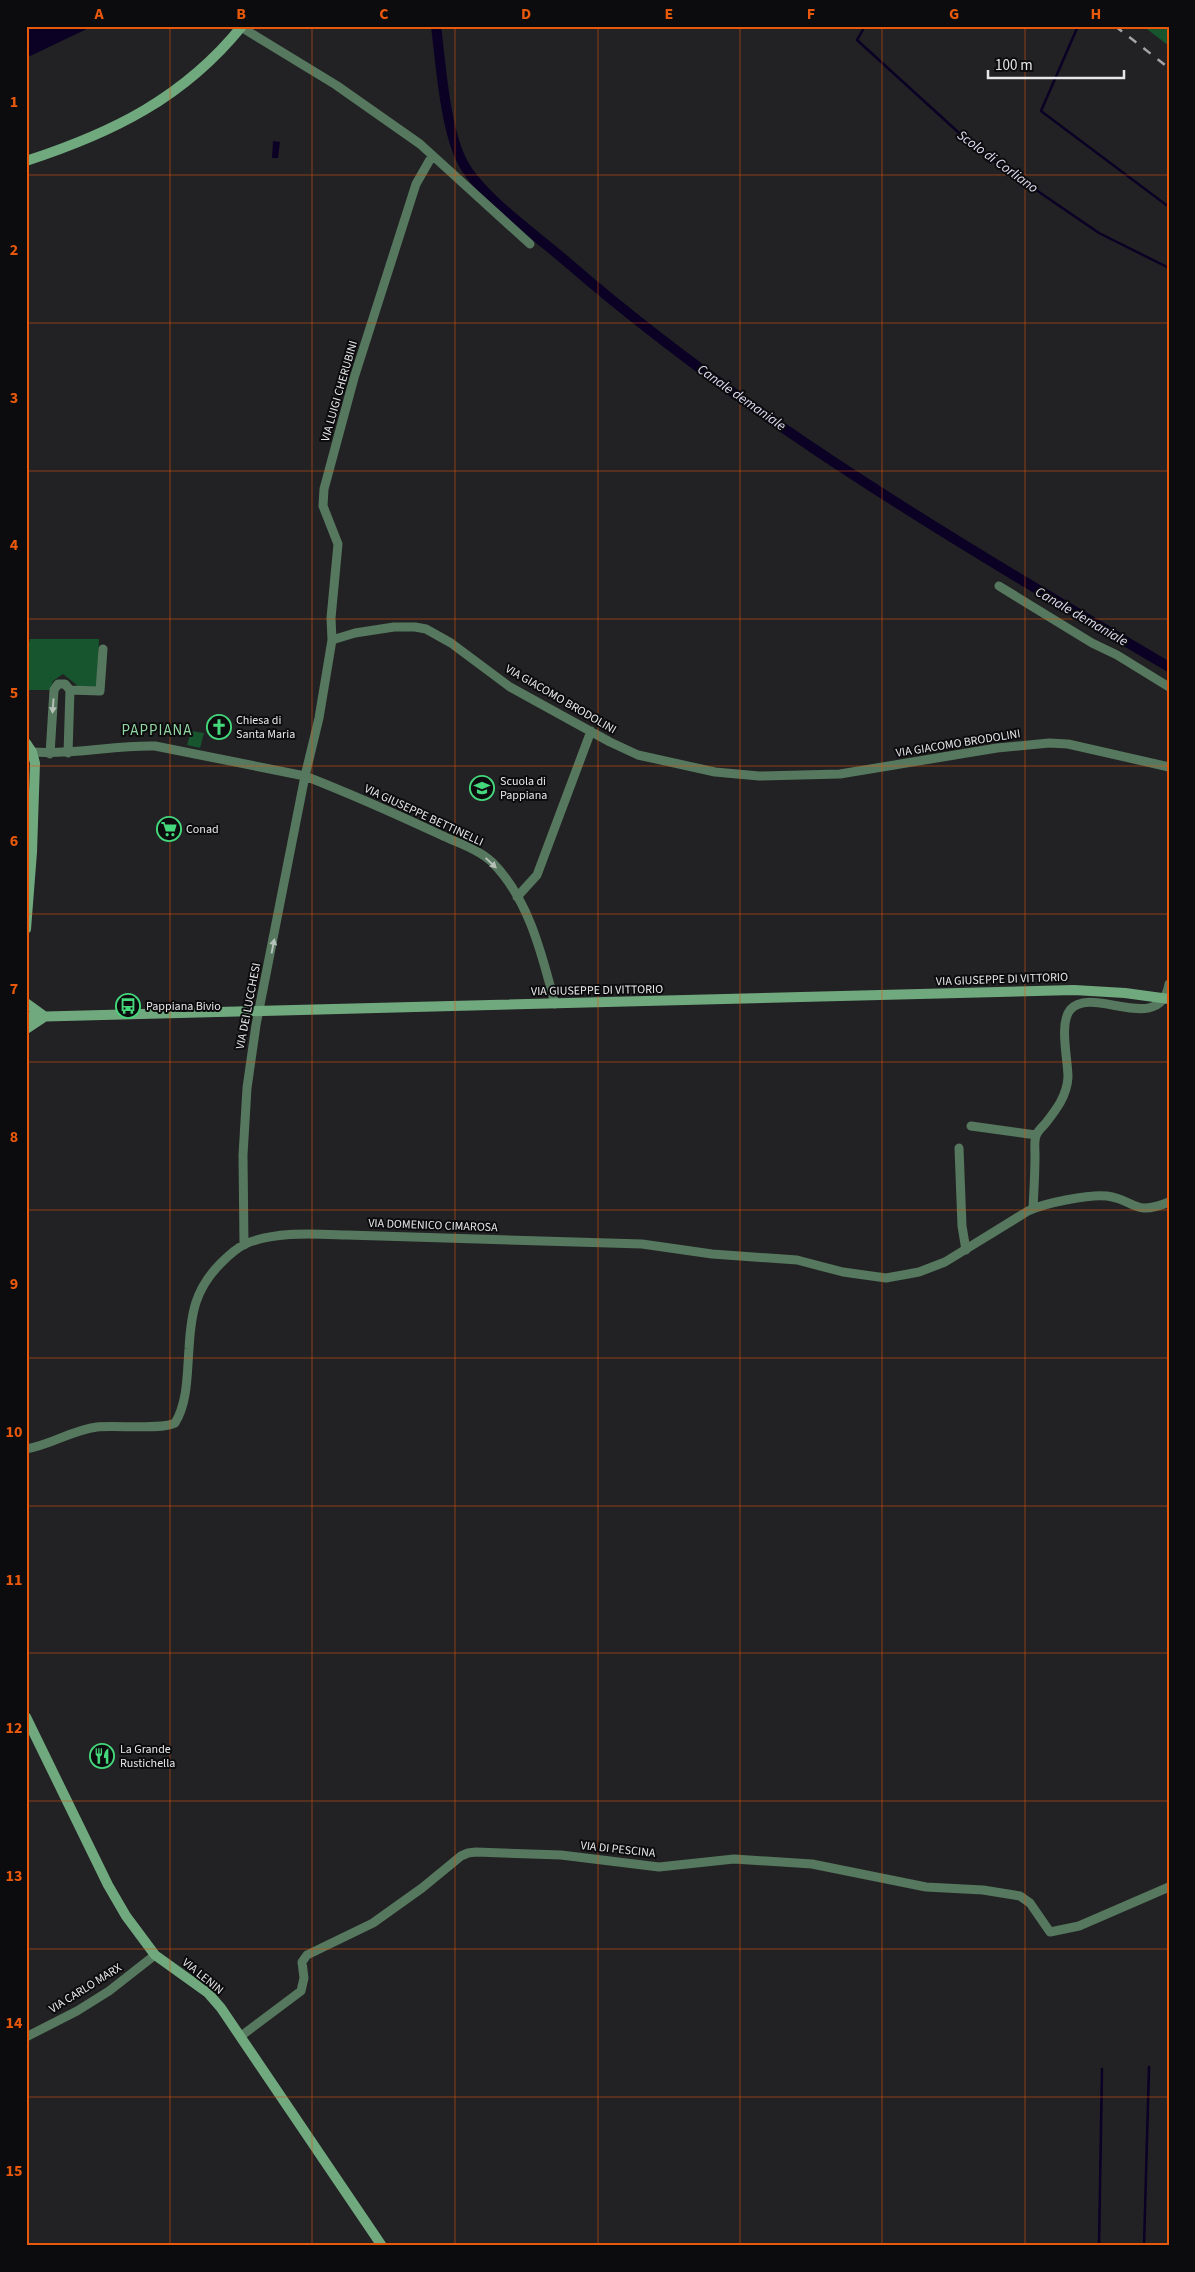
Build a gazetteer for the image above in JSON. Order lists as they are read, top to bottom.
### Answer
{
  "streets": {
    "street": [
      "VIA LUIGI CHERUBINI",
      "VIA GIACOMO BRODOLINI",
      "VIA GIUSEPPE BETTINELLI",
      "VIA GIUSEPPE DI VITTORIO",
      "VIA DEI LUCCHESI",
      "VIA DOMENICO CIMAROSA",
      "VIA DI PESCINA",
      "VIA LENIN",
      "VIA CARLO MARX"
    ]
  },
  "crossings": [
    ["VIA LUIGI CHERUBINI", "VIA GIACOMO BRODOLINI"],
    ["VIA GIUSEPPE BETTINELLI", "VIA GIUSEPPE DI VITTORIO"],
    ["VIA GIUSEPPE BETTINELLI", "VIA DEI LUCCHESI"],
    ["VIA GIUSEPPE DI VITTORIO", "VIA DEI LUCCHESI"],
    ["VIA DEI LUCCHESI", "VIA DOMENICO CIMAROSA"],
    ["VIA DI PESCINA", "VIA LENIN"],
    ["VIA LENIN", "VIA CARLO MARX"]
  ],
  "one_way": ["VIA GIUSEPPE BETTINELLI", "VIA DEI LUCCHESI"],
  "districts": ["PAPPIANA"],
  "water": ["Scolo di Corliano", "Canale demaniale"],
  "places": {
    "church": ["Chiesa di Santa Maria"],
    "school or university": ["Scuola di Pappiana"],
    "supermarket": ["Conad"],
    "bus stop": ["Pappiana Bivio"],
    "restaurant": ["La Grande Rustichella"]
  },
  "scale_bar": "100 m",
  "grid": {
    "columns": [
      "A",
      "B",
      "C",
      "D",
      "E",
      "F",
      "G",
      "H"
    ],
    "rows": [
      "1",
      "2",
      "3",
      "4",
      "5",
      "6",
      "7",
      "8",
      "9",
      "10",
      "11",
      "12",
      "13",
      "14",
      "15"
    ]
  }
}
